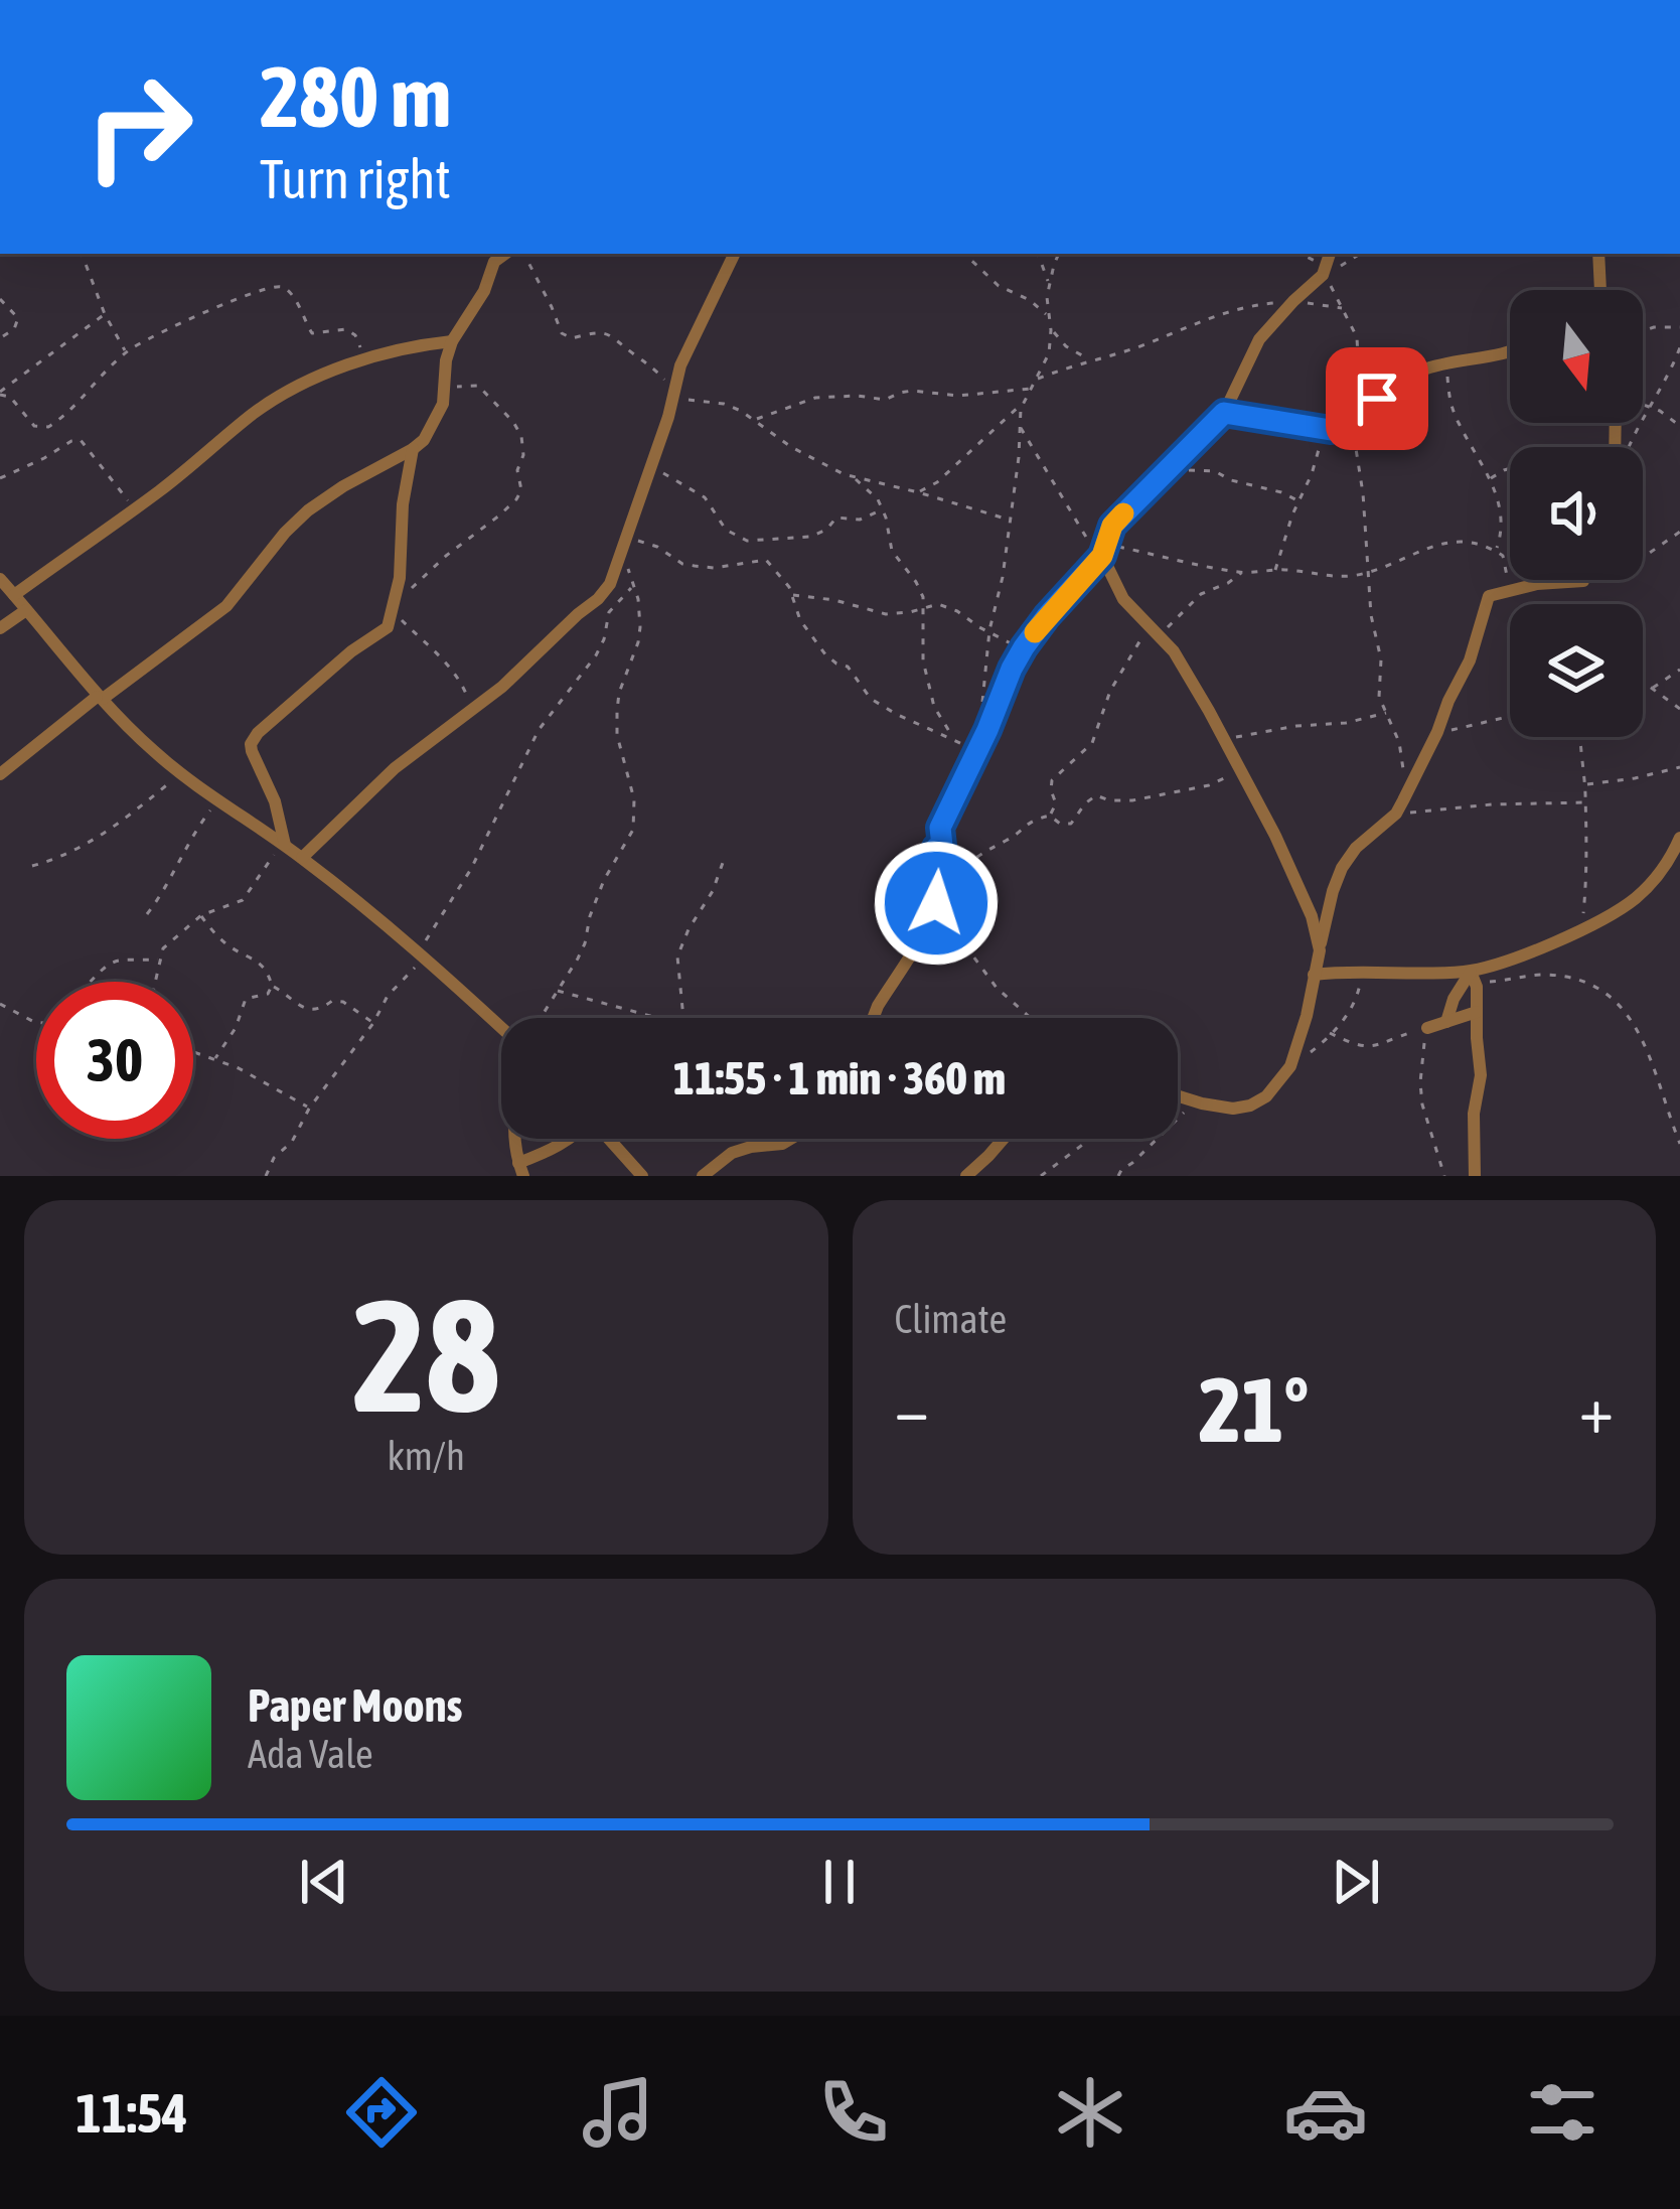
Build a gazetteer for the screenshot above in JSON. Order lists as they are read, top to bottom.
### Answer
{
  "north": "bottom",
  "page": {
    "turn": ["280 m", "Turn right"],
    "limit": "30",
    "trip": "11:55 · 1 min · 360 m",
    "tile": [
      ["28", "km/h"],
      "Climate"
    ],
    "heat": ["−", "21°", "+"],
    "song": ["Paper Moons", "Ada Vale"],
    "tabs": "11:54"
  }
}
